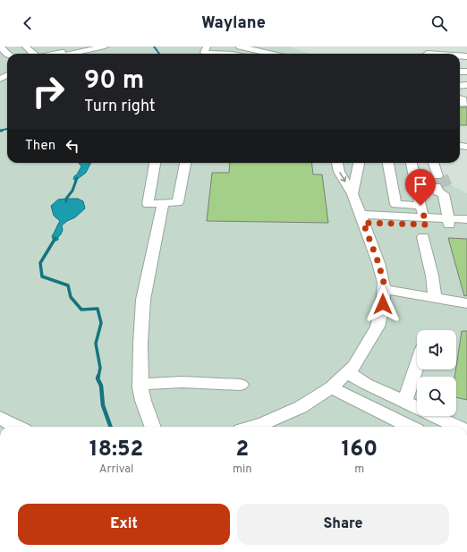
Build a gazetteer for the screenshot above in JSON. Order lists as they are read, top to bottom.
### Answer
{
  "page": {
    "header": "Waylane",
    "turn": ["90 m", "Turn right"],
    "then": "Then",
    "eta": [
      "18:52",
      "Arrival",
      "2",
      "min",
      "160",
      "m"
    ],
    "buttons": ["Exit", "Share"]
  }
}
